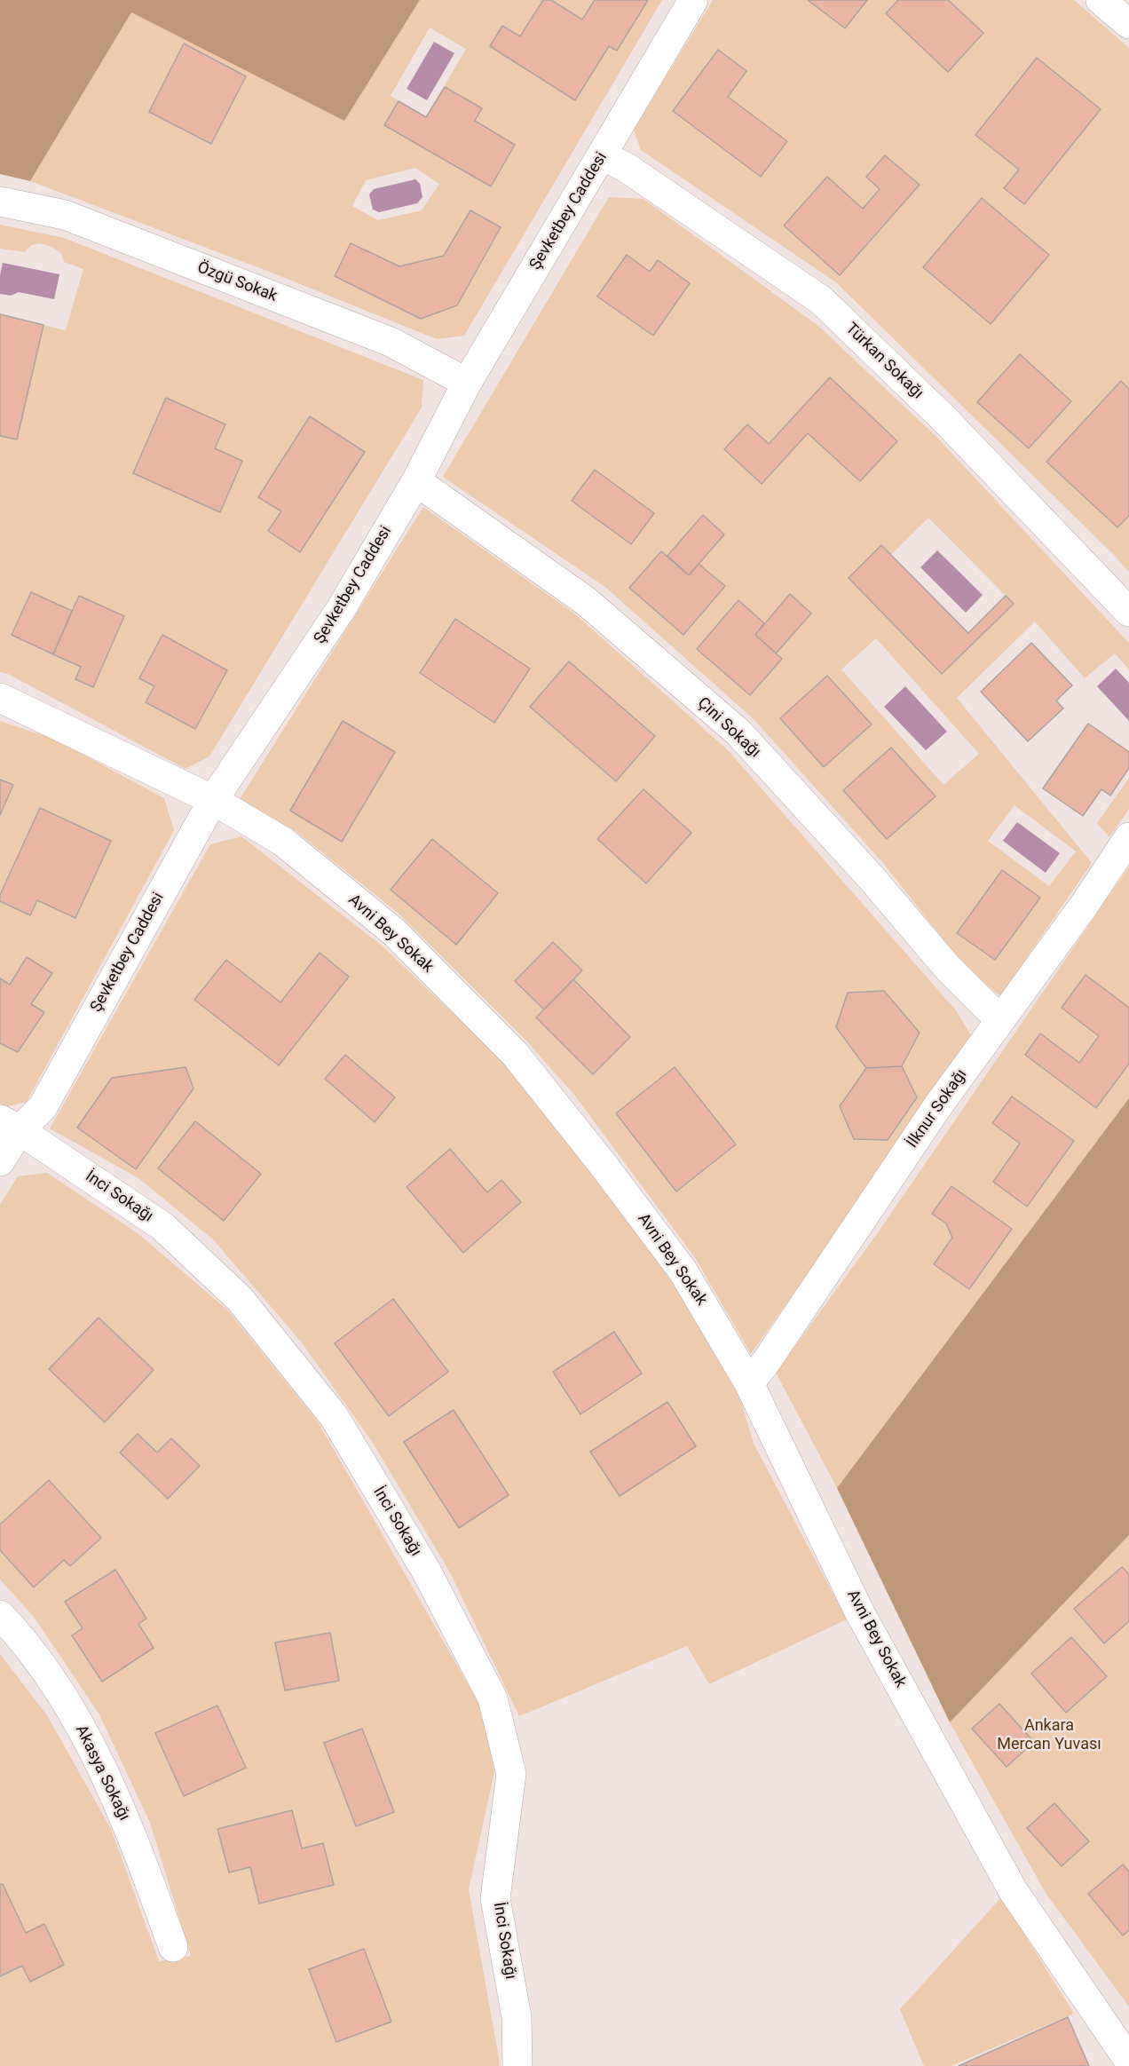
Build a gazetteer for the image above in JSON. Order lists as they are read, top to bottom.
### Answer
{
  "streets": {
    "street": [
      "Şevketbey Caddesi",
      "Özgü Sokak",
      "Türkan Sokağı",
      "Çini Sokağı",
      "Avni Bey Sokak",
      "İlknur Sokağı",
      "İnci Sokağı",
      "Akasya Sokağı"
    ]
  },
  "crossings": [
    ["Şevketbey Caddesi", "Özgü Sokak"],
    ["Şevketbey Caddesi", "Türkan Sokağı"],
    ["Şevketbey Caddesi", "Çini Sokağı"],
    ["Şevketbey Caddesi", "Avni Bey Sokak"],
    ["Şevketbey Caddesi", "İnci Sokağı"],
    ["Çini Sokağı", "İlknur Sokağı"],
    ["Avni Bey Sokak", "İlknur Sokağı"]
  ],
  "parks": ["Ankara Mercan Yuvası"]
}
